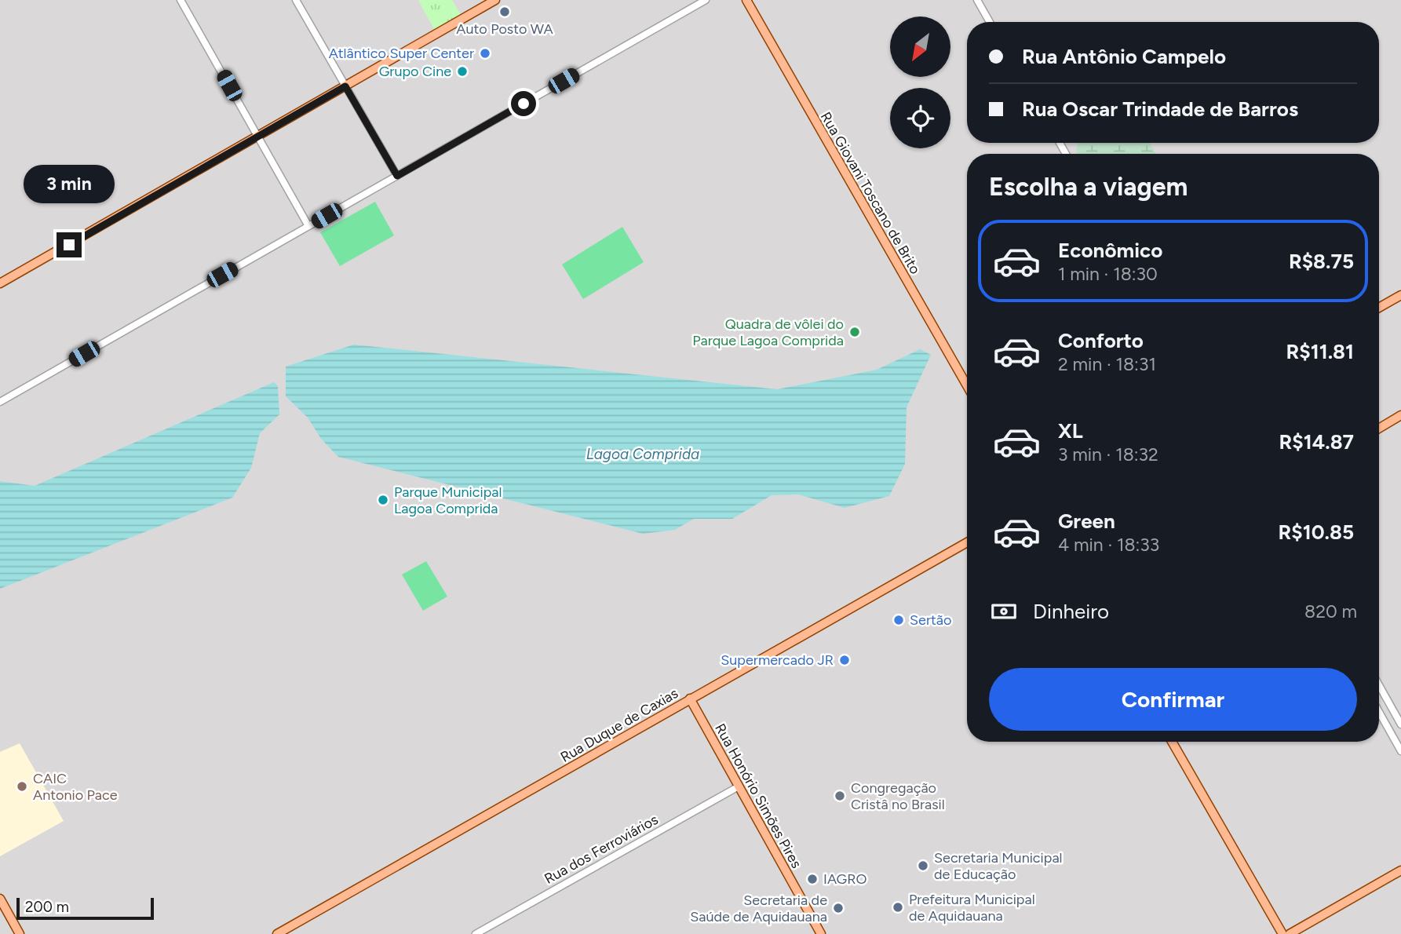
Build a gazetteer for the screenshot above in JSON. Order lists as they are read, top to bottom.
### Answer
{
  "streets": {
    "main road": ["Rua Giovani Toscano de Brito", "Rua Duque de Caxias", "Rua Honório Simões Pires"],
    "street": ["Rua dos Ferroviários"]
  },
  "crossings": [
    ["Rua Duque de Caxias", "Rua Honório Simões Pires"],
    ["Rua Honório Simões Pires", "Rua dos Ferroviários"]
  ],
  "water": ["Lagoa Comprida"],
  "places": [
    "Auto Posto WA",
    "Atlântico Super Center",
    "Grupo Cine",
    "Quadra de vôlei do Parque Lagoa Comprida",
    "Parque Municipal Lagoa Comprida",
    "Sertão",
    "Supermercado JR",
    "CAIC Antonio Pace",
    "Congregação Cristâ no Brasil",
    "Secretaria Municipal de Educação",
    "IAGRO",
    "Prefeitura Municipal de Aquidauana",
    "Secretaria de Saúde de Aquidauana"
  ],
  "scale_bar": "200 m",
  "north": "bottom left",
  "page": {
    "banner": ["Rua Antônio Campelo", "Rua Oscar Trindade de Barros"],
    "heading": "Escolha a viagem",
    "bubble": "3 min",
    "list": [
      {
        "name": "Econômico",
        "note": "1 min · 18:30",
        "value": "R$8.75"
      },
      {
        "name": "Conforto",
        "note": "2 min · 18:31",
        "value": "R$11.81"
      },
      {
        "name": "XL",
        "note": "3 min · 18:32",
        "value": "R$14.87"
      },
      {
        "name": "Green",
        "note": "4 min · 18:33",
        "value": "R$10.85"
      }
    ],
    "pay": ["Dinheiro", "820 m"],
    "buttons": "Confirmar",
    "scale": "200 m"
  }
}
